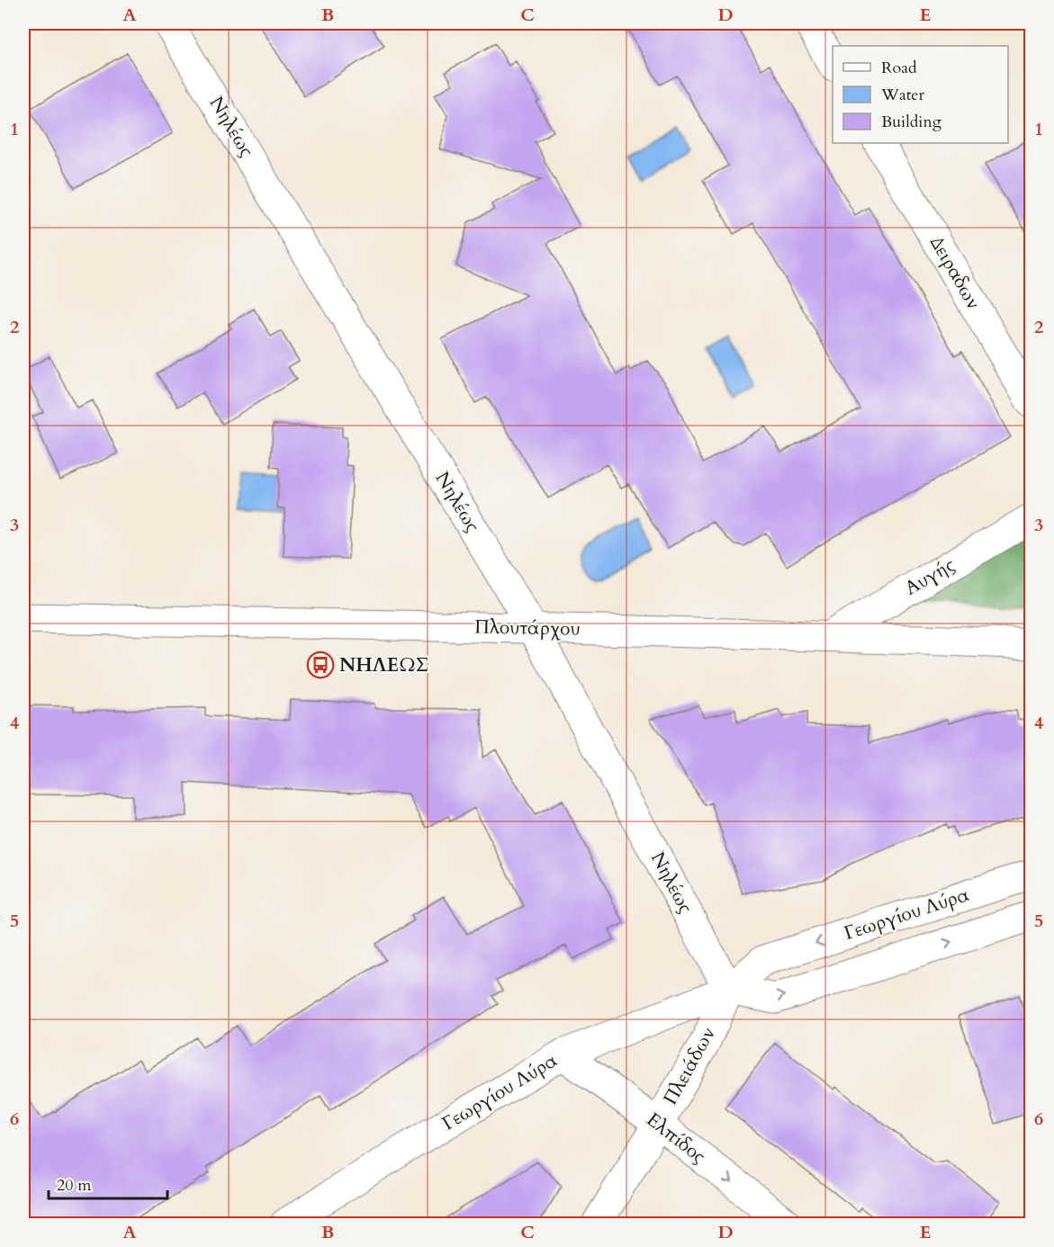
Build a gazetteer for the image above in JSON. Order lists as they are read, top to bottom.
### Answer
{
  "streets": {
    "street": [
      "Νηλέως",
      "Δειραδων",
      "Αυγής",
      "Πλουτάρχου",
      "Γεωργίου Λύρα",
      "Πλειάδων",
      "Ελπίδος"
    ]
  },
  "crossings": [
    ["Νηλέως", "Πλουτάρχου"],
    ["Νηλέως", "Γεωργίου Λύρα"],
    ["Νηλέως", "Πλειάδων"],
    ["Αυγής", "Πλουτάρχου"],
    ["Γεωργίου Λύρα", "Πλειάδων"],
    ["Γεωργίου Λύρα", "Ελπίδος"],
    ["Πλειάδων", "Ελπίδος"]
  ],
  "one_way": ["Ελπίδος"],
  "places": {
    "bus stop": ["ΝΗΛΕΩΣ"]
  },
  "legend": ["Road", "Water", "Building"],
  "scale_bar": "20 m",
  "grid": {
    "columns": [
      "A",
      "B",
      "C",
      "D",
      "E"
    ],
    "rows": [
      "1",
      "2",
      "3",
      "4",
      "5",
      "6"
    ]
  }
}
